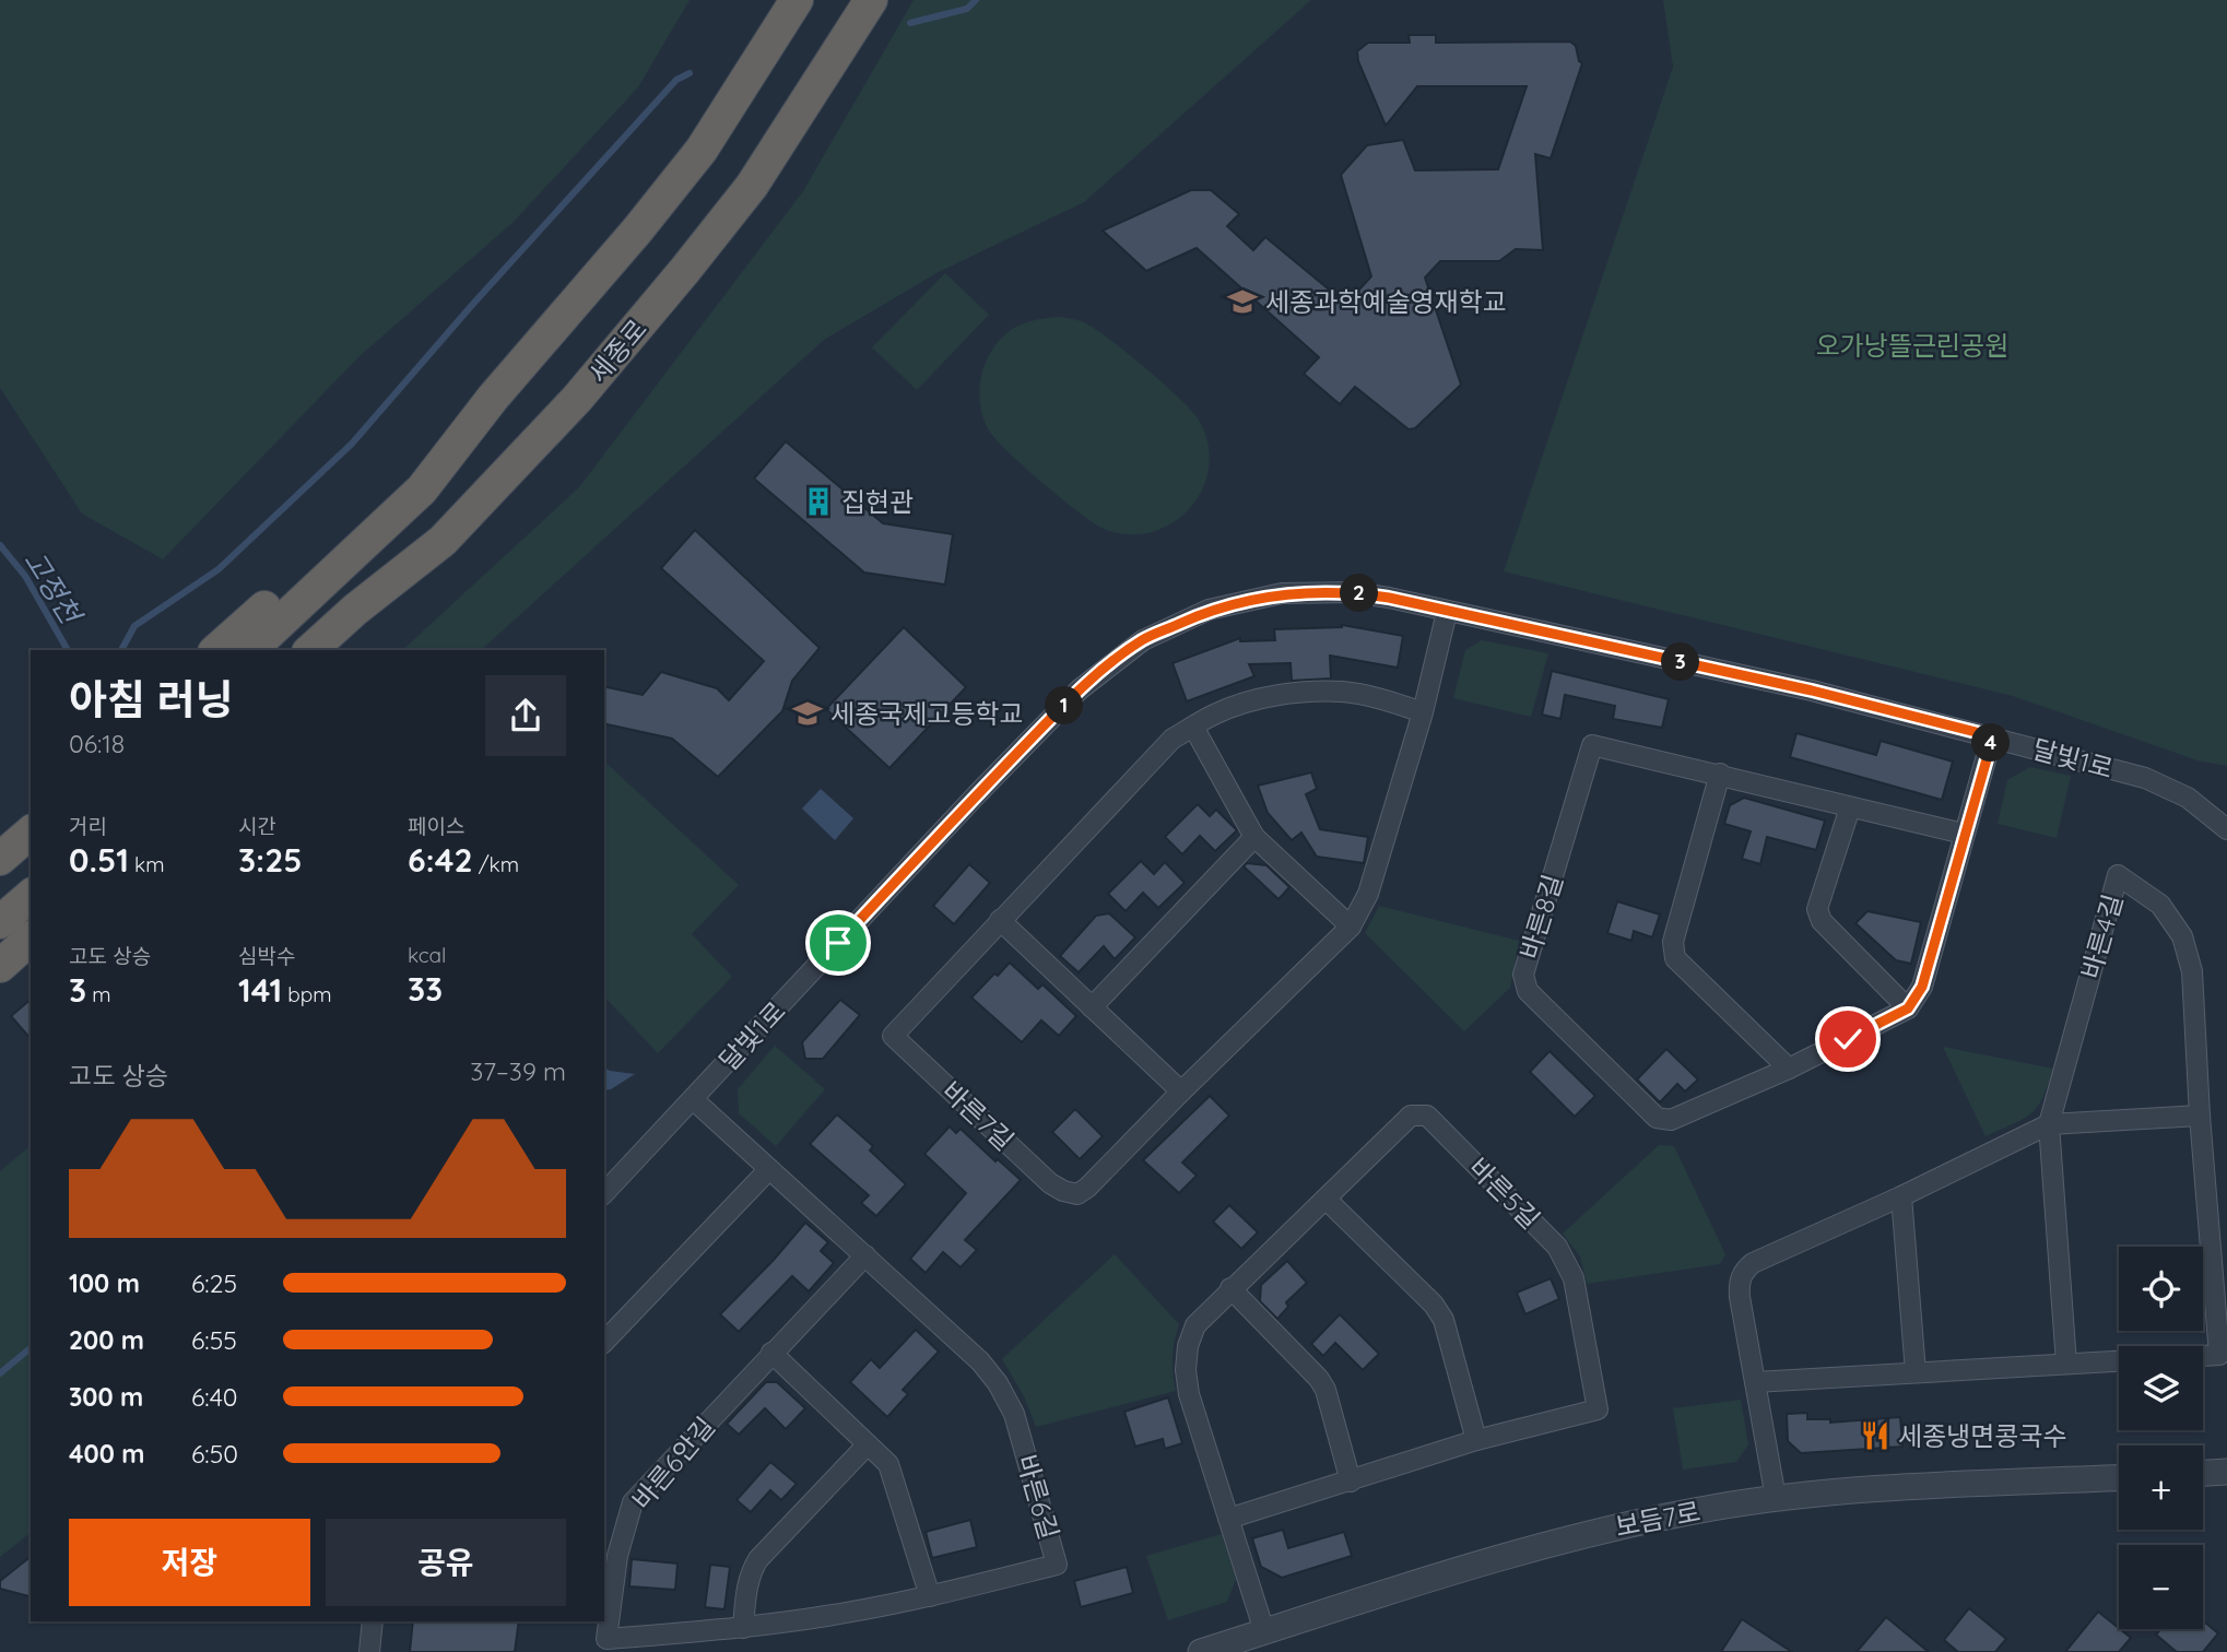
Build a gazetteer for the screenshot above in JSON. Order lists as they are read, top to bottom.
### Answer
{
  "streets": {
    "highway": ["세종로"],
    "street": [
      "달빛1로",
      "바른8길",
      "바른4길",
      "바른7길",
      "바른5길",
      "바른6안길",
      "바른6길",
      "보듬7로"
    ]
  },
  "crossings": [
    ["달빛1로", "바른6길"],
    ["바른5길", "보듬7로"],
    ["바른6안길", "바른6길"]
  ],
  "water": ["고정천"],
  "parks": ["오가낭뜰근린공원"],
  "places": {
    "school or university": ["세종과학예술영재학교", "세종국제고등학교"],
    "building": ["집현관"],
    "restaurant": ["세종냉면콩국수"]
  },
  "page": {
    "pins": [
      "2",
      "3",
      "1",
      "4"
    ],
    "heading": ["아침 러닝", "06:18"],
    "stats": [
      ["거리", "0.51 km"],
      ["시간", "3:25"],
      ["페이스", "6:42 /km"],
      ["고도 상승", "3 m"],
      ["심박수", "141 bpm"],
      ["kcal", "33"]
    ],
    "chart": ["고도 상승", "37–39 m"],
    "map_buttons": ["+", "−"],
    "list": [
      {
        "name": "100 m",
        "note": "6:25"
      },
      {
        "name": "200 m",
        "note": "6:55"
      },
      {
        "name": "300 m",
        "note": "6:40"
      },
      {
        "name": "400 m",
        "note": "6:50"
      }
    ],
    "buttons": ["저장", "공유"]
  }
}
